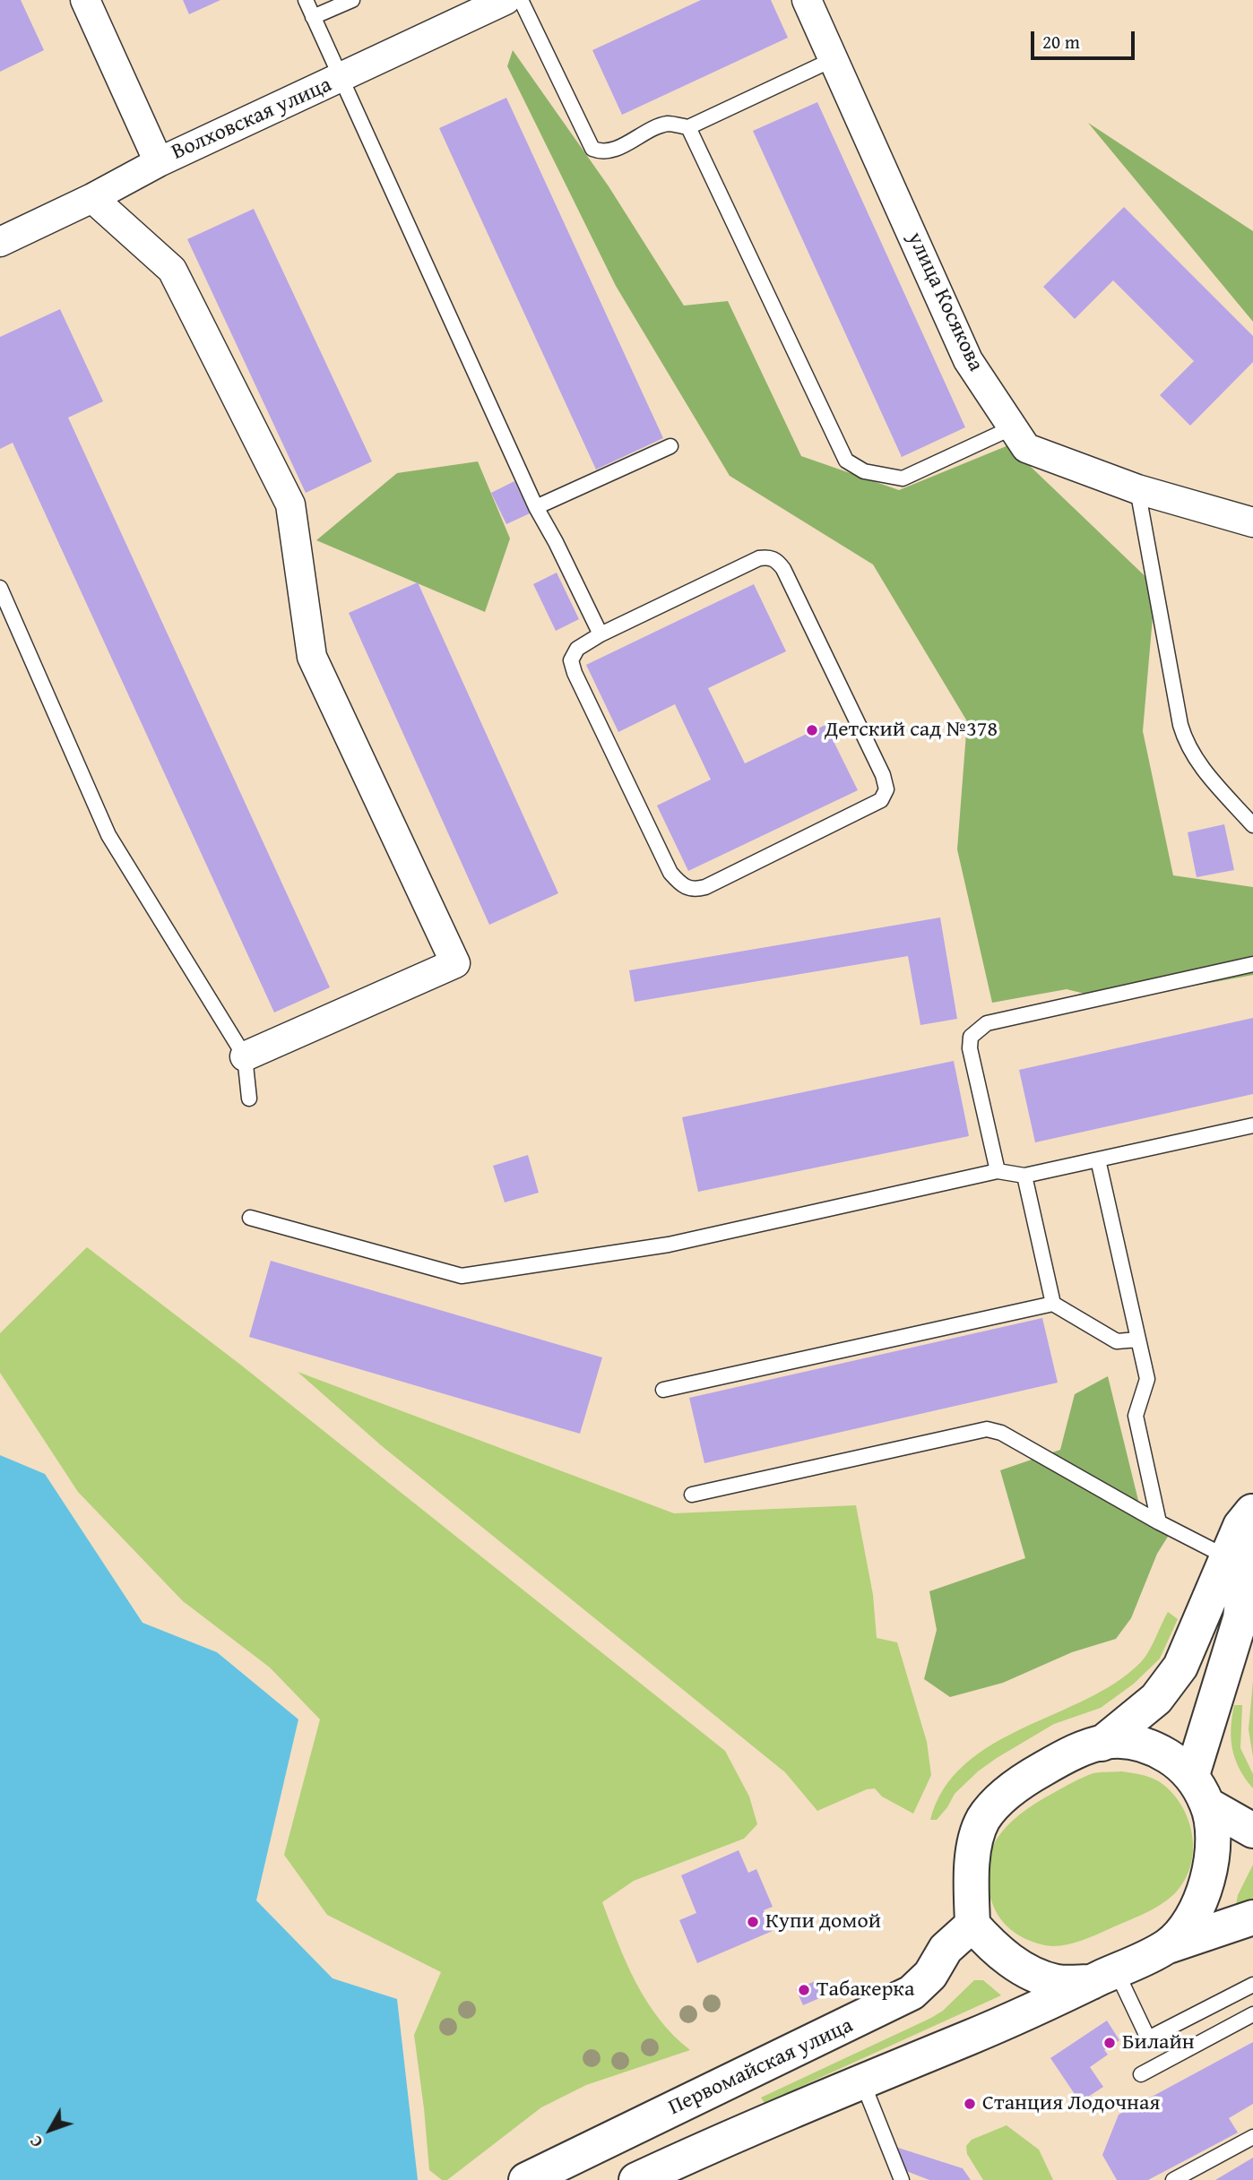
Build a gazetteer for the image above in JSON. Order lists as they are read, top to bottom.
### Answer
{
  "streets": {
    "main road": ["Первомайская улица"],
    "street": ["Волховская улица", "улица Косякова"]
  },
  "places": [
    "Детский сад №378",
    "Купи домой",
    "Табакерка",
    "Билайн",
    "Станция Лодочная"
  ],
  "scale_bar": "20 m",
  "north": "bottom left"
}
